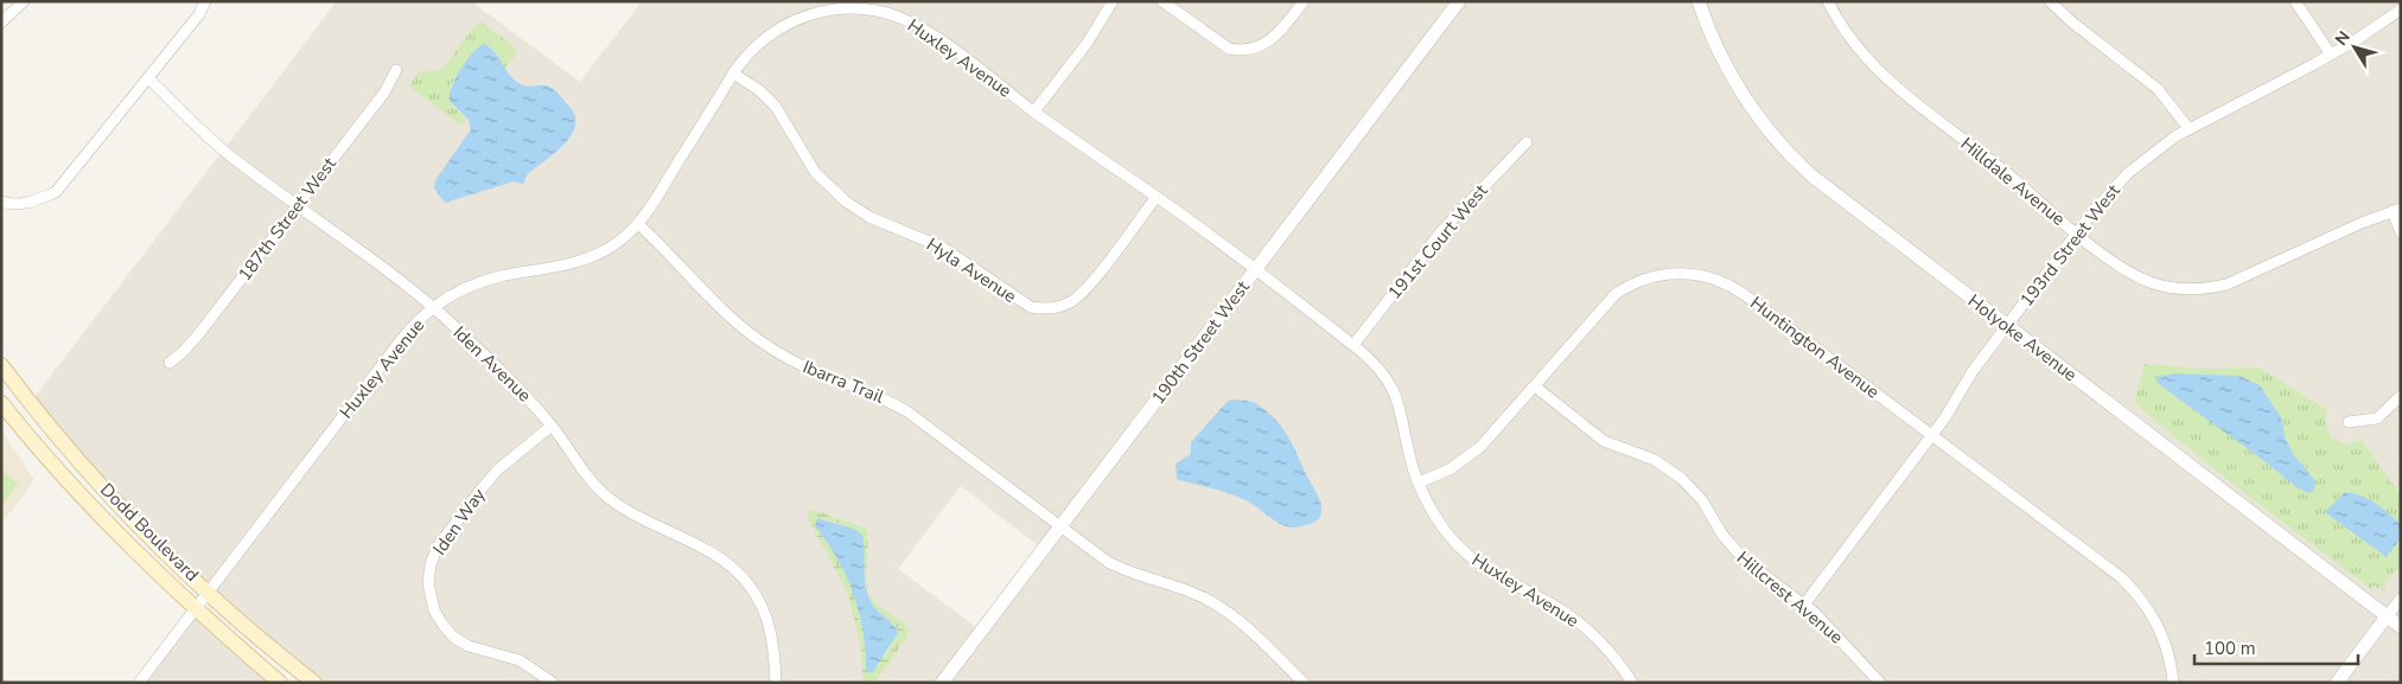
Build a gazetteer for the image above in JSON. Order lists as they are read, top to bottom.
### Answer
{
  "streets": {
    "main road": ["Dodd Boulevard"],
    "street": [
      "Huxley Avenue",
      "Hilldale Avenue",
      "187th Street West",
      "191st Court West",
      "193rd Street West",
      "Hyla Avenue",
      "Holyoke Avenue",
      "190th Street West",
      "Huntington Avenue",
      "Iden Avenue",
      "Ibarra Trail",
      "Iden Way",
      "Hillcrest Avenue"
    ]
  },
  "crossings": [
    ["Huxley Avenue", "191st Court West"],
    ["Huxley Avenue", "Hyla Avenue"],
    ["Huxley Avenue", "190th Street West"],
    ["Huxley Avenue", "Huntington Avenue"],
    ["Huxley Avenue", "Iden Avenue"],
    ["Huxley Avenue", "Ibarra Trail"],
    ["Huxley Avenue", "Dodd Boulevard"],
    ["Hilldale Avenue", "193rd Street West"],
    ["187th Street West", "Iden Avenue"],
    ["193rd Street West", "Holyoke Avenue"],
    ["193rd Street West", "Huntington Avenue"],
    ["193rd Street West", "Hillcrest Avenue"],
    ["190th Street West", "Ibarra Trail"],
    ["Huntington Avenue", "Hillcrest Avenue"],
    ["Iden Avenue", "Iden Way"]
  ],
  "scale_bar": "100 m",
  "north": "top left"
}
